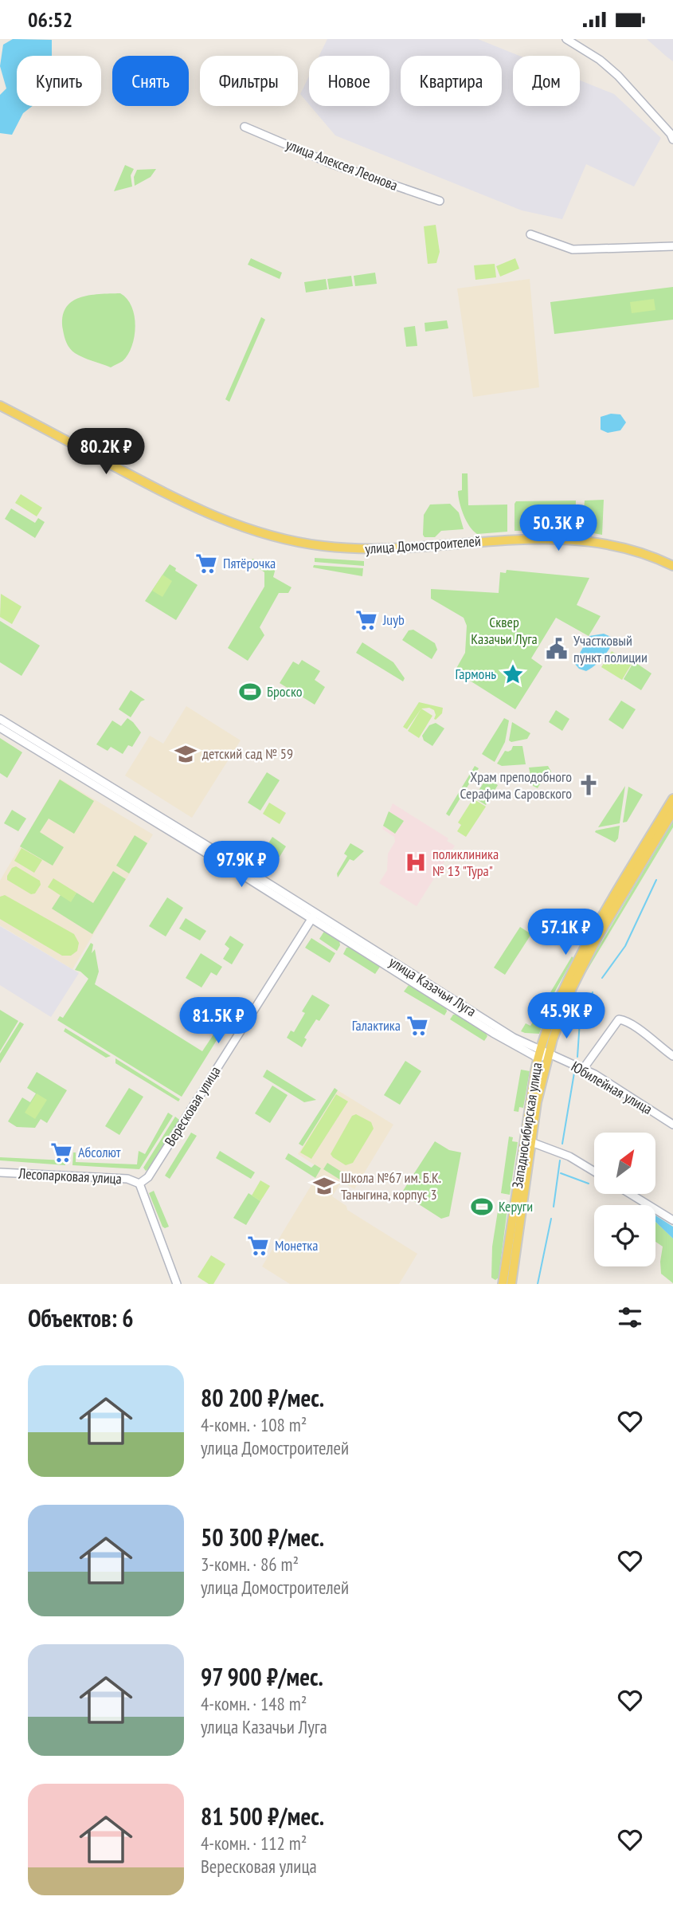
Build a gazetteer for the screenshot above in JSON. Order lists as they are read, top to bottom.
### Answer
{
  "streets": {
    "main road": ["улица Домостроителей", "Западносибирская улица"],
    "street": [
      "улица Алексея Леонова",
      "улица Казачьи Луга",
      "Юбилейная улица",
      "Вересковая улица",
      "Лесопарковая улица"
    ]
  },
  "crossings": [
    ["улица Казачьи Луга", "Юбилейная улица"],
    ["улица Казачьи Луга", "Вересковая улица"],
    ["улица Казачьи Луга", "Западносибирская улица"],
    ["Юбилейная улица", "Западносибирская улица"],
    ["Вересковая улица", "Лесопарковая улица"]
  ],
  "parks": ["Сквер Казачьи Луга"],
  "places": {
    "supermarket": [
      "Пятёрочка",
      "Juyb",
      "Галактика",
      "Абсолют",
      "Монетка"
    ],
    "public building": ["Участковый пункт полиции"],
    "place": ["Гармонь"],
    "sports": ["Броско", "Керуги"],
    "school or university": ["детский сад № 59", "Школа №67 им. Б.К. Таныгина, корпус 3"],
    "church": ["Храм преподобного Серафима Саровского"],
    "hospital": ["поликлиника № 13 \"Тура\""]
  },
  "north": "top right",
  "page": {
    "status": "06:52",
    "chip": [
      "Купить",
      "Снять",
      "Фильтры",
      "Новое",
      "Квартира",
      "Дом"
    ],
    "price": [
      "80.2K ₽",
      "50.3K ₽",
      "97.9K ₽",
      "57.1K ₽",
      "45.9K ₽",
      "81.5K ₽"
    ],
    "heading": "Объектов: 6",
    "list": [
      {
        "name": "80 200 ₽/мес.",
        "note": "4-комн. · 108 m² · улица Домостроителей"
      },
      {
        "name": "50 300 ₽/мес.",
        "note": "3-комн. · 86 m² · улица Домостроителей"
      },
      {
        "name": "97 900 ₽/мес.",
        "note": "4-комн. · 148 m² · улица Казачьи Луга"
      },
      {
        "name": "81 500 ₽/мес.",
        "note": "4-комн. · 112 m² · Вересковая улица"
      }
    ]
  }
}
